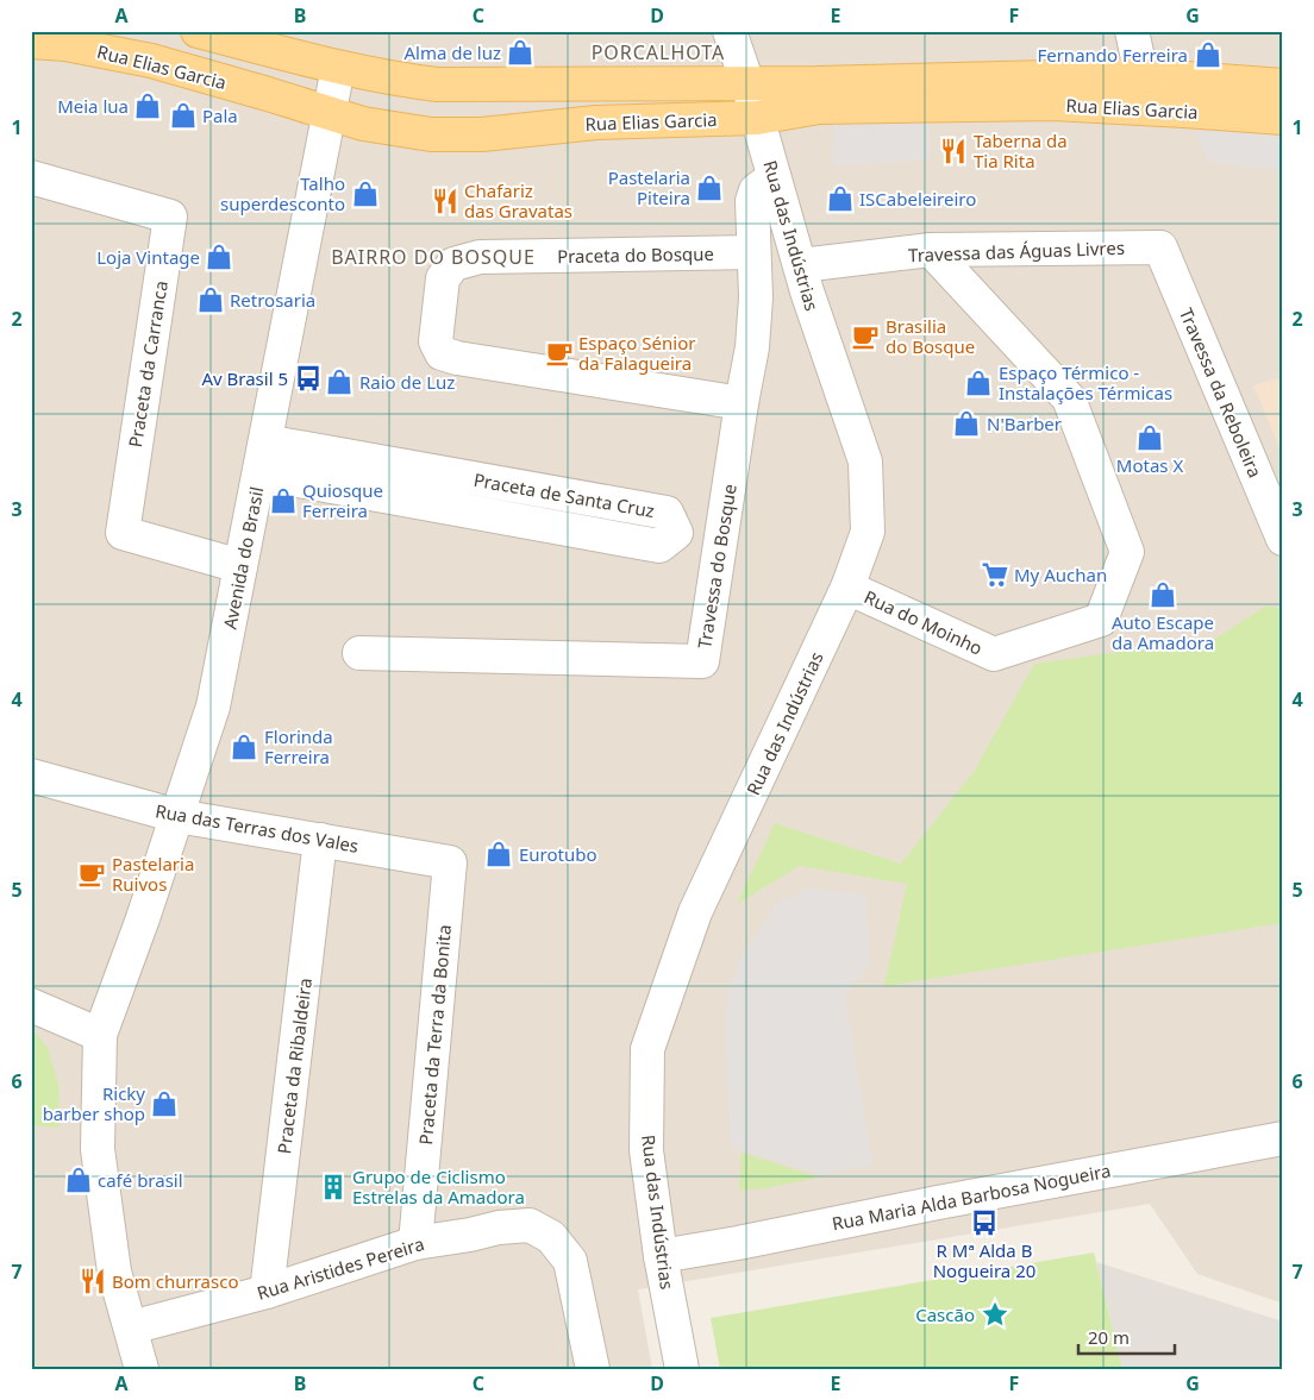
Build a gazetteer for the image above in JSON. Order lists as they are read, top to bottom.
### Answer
{
  "streets": {
    "main road": ["Rua Elias Garcia"],
    "street": [
      "Rua das Indústrias",
      "Travessa das Águas Livres",
      "Praceta do Bosque",
      "Praceta da Carranca",
      "Travessa da Reboleira",
      "Praceta de Santa Cruz",
      "Avenida do Brasil",
      "Travessa do Bosque",
      "Rua do Moinho",
      "Rua das Terras dos Vales",
      "Praceta da Terra da Bonita",
      "Praceta da Ribaldeira",
      "Rua Maria Alda Barbosa Nogueira",
      "Rua Aristides Pereira"
    ]
  },
  "crossings": [
    ["Rua Elias Garcia", "Rua das Indústrias"],
    ["Rua Elias Garcia", "Avenida do Brasil"],
    ["Rua das Indústrias", "Travessa das Águas Livres"],
    ["Rua das Indústrias", "Travessa do Bosque"],
    ["Rua das Indústrias", "Rua do Moinho"],
    ["Rua das Indústrias", "Rua Maria Alda Barbosa Nogueira"],
    ["Travessa das Águas Livres", "Travessa da Reboleira"],
    ["Travessa das Águas Livres", "Rua do Moinho"],
    ["Praceta do Bosque", "Travessa do Bosque"],
    ["Praceta da Carranca", "Avenida do Brasil"],
    ["Praceta de Santa Cruz", "Avenida do Brasil"],
    ["Avenida do Brasil", "Rua das Terras dos Vales"],
    ["Avenida do Brasil", "Rua Aristides Pereira"],
    ["Rua das Terras dos Vales", "Praceta da Terra da Bonita"],
    ["Rua das Terras dos Vales", "Praceta da Ribaldeira"],
    ["Praceta da Terra da Bonita", "Rua Aristides Pereira"],
    ["Praceta da Ribaldeira", "Rua Aristides Pereira"]
  ],
  "districts": ["PORCALHOTA", "BAIRRO DO BOSQUE"],
  "places": {
    "shop": [
      "Alma de luz",
      "Fernando Ferreira",
      "Meia lua",
      "Pala",
      "Pastelaria Piteira",
      "Talho superdesconto",
      "ISCabeleireiro",
      "Loja Vintage",
      "Retrosaria",
      "Raio de Luz",
      "Espaço Térmico - Instalações Térmicas",
      "N'Barber",
      "Motas X",
      "Quiosque Ferreira",
      "Auto Escape da Amadora",
      "Florinda Ferreira",
      "Eurotubo",
      "Ricky barber shop",
      "café brasil"
    ],
    "restaurant": ["Taberna da Tia Rita", "Chafariz das Gravatas", "Bom churrasco"],
    "cafe": ["Brasilia do Bosque", "Espaço Sénior da Falagueira", "Pastelaria Ruivos"],
    "bus stop": ["Av Brasil 5", "R Mª Alda B Nogueira 20"],
    "supermarket": ["My Auchan"],
    "building": ["Grupo de Ciclismo Estrelas da Amadora"],
    "place": ["Cascão"]
  },
  "scale_bar": "20 m",
  "grid": {
    "columns": [
      "A",
      "B",
      "C",
      "D",
      "E",
      "F",
      "G"
    ],
    "rows": [
      "1",
      "2",
      "3",
      "4",
      "5",
      "6",
      "7"
    ]
  }
}
